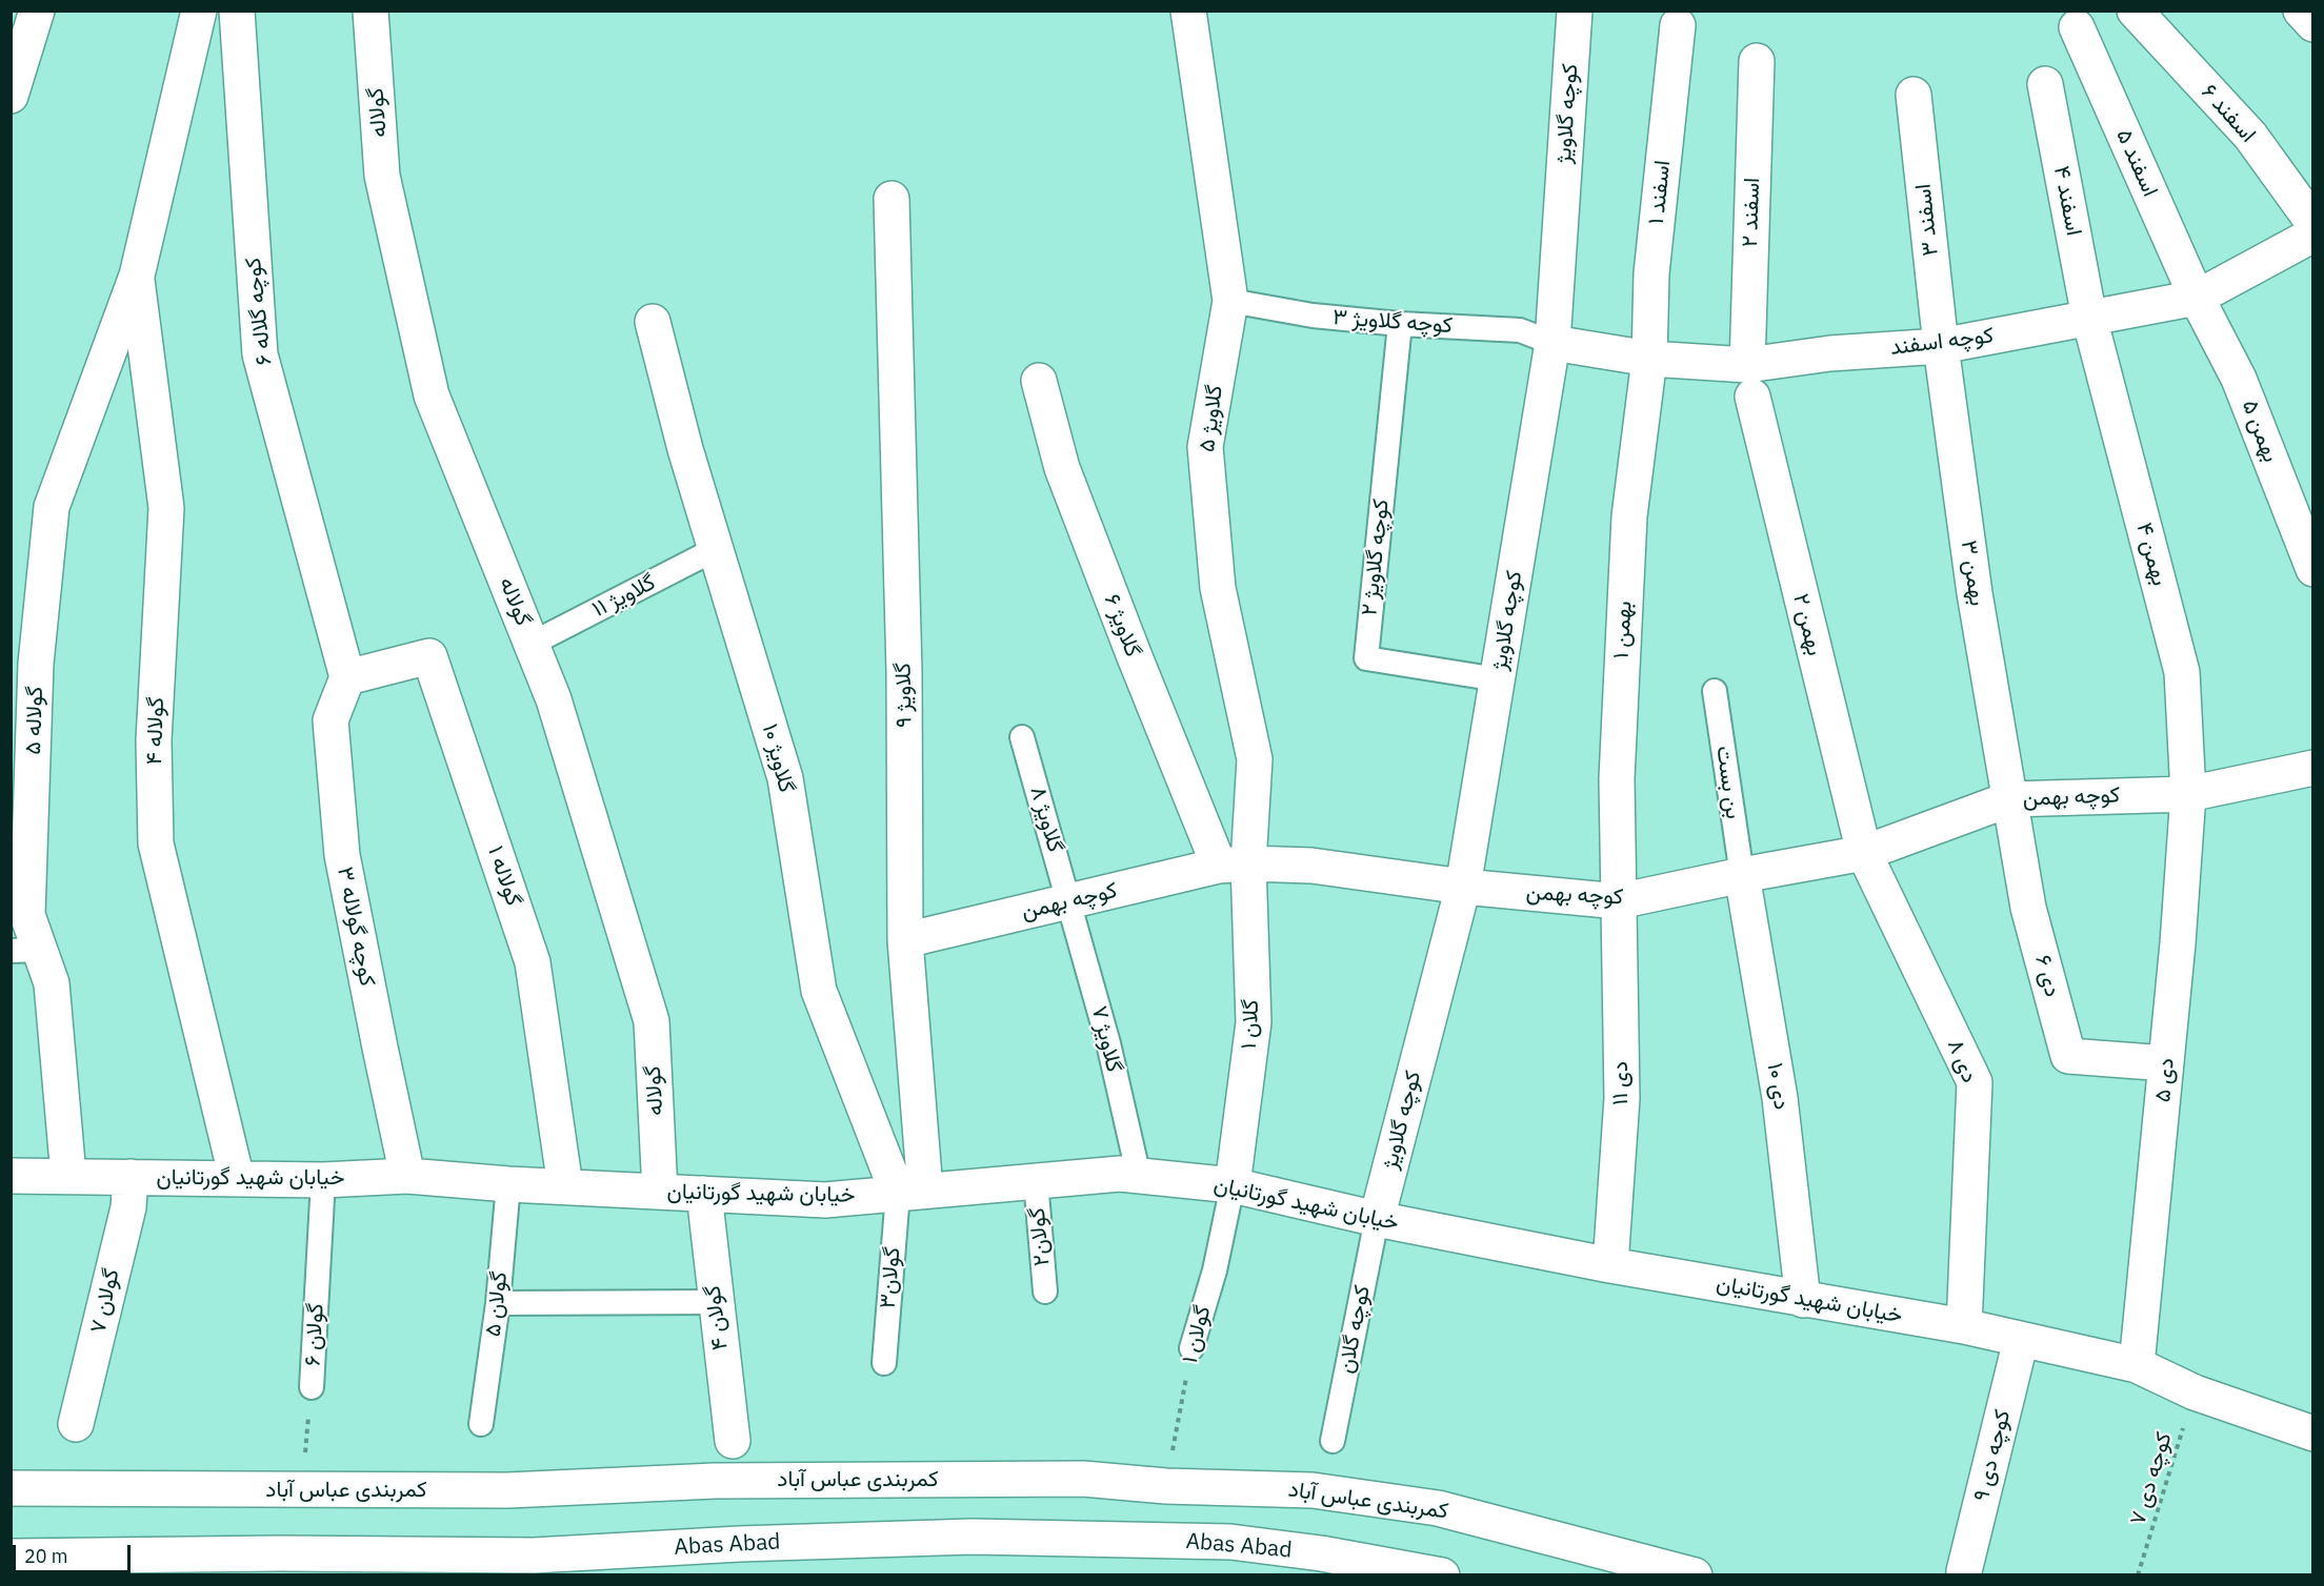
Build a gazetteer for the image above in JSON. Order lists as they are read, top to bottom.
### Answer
{
  "streets": {
    "street": [
      "گولاله",
      "کوچه گلاویژ",
      "اسفند ۶",
      "اسفند ۵",
      "اسفند ۱",
      "اسفند ۴",
      "اسفند ۲",
      "اسفند ۳",
      "کوچه گلاله ۶",
      "کوچه اسفند",
      "گلاویژ ۵",
      "بهمن ۵",
      "بهمن ۴",
      "بهمن ۳",
      "بهمن ۲",
      "گلاویژ ۶",
      "بهمن ۱",
      "گلاویژ ۹",
      "گولاله ۵",
      "گولاله ۴",
      "گلاویژ ۱۰",
      "کوچه بهمن",
      "گولاله ۱",
      "کوچه گولاله ۳",
      "دی ۶",
      "گلان ۱",
      "دی ۸",
      "دی ۵",
      "دی ۱۱",
      "دی ۱۰",
      "خیابان شهید گورتانیان",
      "گولان ۷",
      "گولان ۴",
      "کوچه دی ۹",
      "کمربندی عباس آباد",
      "Abas Abad"
    ],
    "lane": [
      "کوچه گلاویژ ۳",
      "کوچه گلاویژ ۲",
      "گلاویژ ۱۱",
      "بن بست",
      "گلاویژ ۸",
      "گلاویژ ۷",
      "گولان۲",
      "گولان۳",
      "گولان ۵",
      "کوچه گلان",
      "گولان ۶",
      "گولان ۱"
    ],
    "path": ["کوچه دی ۷"]
  },
  "crossings": [
    ["گولاله", "گلاویژ ۱۱"],
    ["گولاله", "خیابان شهید گورتانیان"],
    ["کوچه گلاویژ", "کوچه گلاویژ ۳"],
    ["کوچه گلاویژ", "کوچه اسفند"],
    ["کوچه گلاویژ", "کوچه گلاویژ ۲"],
    ["کوچه گلاویژ", "کوچه بهمن"],
    ["کوچه گلاویژ", "خیابان شهید گورتانیان"],
    ["کوچه گلاویژ", "کوچه گلان"],
    ["اسفند ۵", "کوچه اسفند"],
    ["اسفند ۵", "بهمن ۵"],
    ["اسفند ۱", "کوچه اسفند"],
    ["اسفند ۱", "بهمن ۱"],
    ["اسفند ۴", "کوچه اسفند"],
    ["اسفند ۴", "بهمن ۴"],
    ["اسفند ۲", "کوچه اسفند"],
    ["اسفند ۲", "بهمن ۲"],
    ["اسفند ۳", "کوچه اسفند"],
    ["اسفند ۳", "بهمن ۳"],
    ["کوچه گلاله ۶", "گولاله ۱"],
    ["کوچه گلاله ۶", "کوچه گولاله ۳"],
    ["کوچه گلاویژ ۳", "کوچه اسفند"],
    ["کوچه گلاویژ ۳", "گلاویژ ۵"],
    ["کوچه گلاویژ ۳", "کوچه گلاویژ ۲"],
    ["کوچه اسفند", "بهمن ۵"],
    ["کوچه اسفند", "بهمن ۴"],
    ["کوچه اسفند", "بهمن ۳"],
    ["کوچه اسفند", "بهمن ۲"],
    ["کوچه اسفند", "بهمن ۱"],
    ["گلاویژ ۵", "گلاویژ ۶"],
    ["گلاویژ ۵", "کوچه بهمن"],
    ["گلاویژ ۵", "گلان ۱"],
    ["بهمن ۴", "کوچه بهمن"],
    ["بهمن ۴", "دی ۵"],
    ["بهمن ۳", "کوچه بهمن"],
    ["بهمن ۳", "دی ۶"],
    ["گلاویژ ۱۱", "گلاویژ ۱۰"],
    ["بهمن ۲", "کوچه بهمن"],
    ["بهمن ۲", "دی ۸"],
    ["گلاویژ ۶", "کوچه بهمن"],
    ["گلاویژ ۶", "گلان ۱"],
    ["بهمن ۱", "کوچه بهمن"],
    ["بهمن ۱", "دی ۱۱"],
    ["گلاویژ ۹", "گلاویژ ۱۰"],
    ["گلاویژ ۹", "کوچه بهمن"],
    ["گلاویژ ۹", "خیابان شهید گورتانیان"],
    ["گلاویژ ۹", "گولان۳"],
    ["گولاله ۵", "گولاله ۴"],
    ["گولاله ۵", "خیابان شهید گورتانیان"],
    ["گولاله ۴", "خیابان شهید گورتانیان"],
    ["گلاویژ ۱۰", "خیابان شهید گورتانیان"],
    ["گلاویژ ۱۰", "گولان۳"],
    ["بن بست", "کوچه بهمن"],
    ["بن بست", "دی ۱۰"],
    ["کوچه بهمن", "گلاویژ ۸"],
    ["کوچه بهمن", "دی ۶"],
    ["کوچه بهمن", "گلان ۱"],
    ["کوچه بهمن", "گلاویژ ۷"],
    ["کوچه بهمن", "دی ۸"],
    ["کوچه بهمن", "دی ۵"],
    ["کوچه بهمن", "دی ۱۱"],
    ["کوچه بهمن", "دی ۱۰"],
    ["گلاویژ ۸", "گلاویژ ۷"],
    ["گولاله ۱", "کوچه گولاله ۳"],
    ["گولاله ۱", "خیابان شهید گورتانیان"],
    ["کوچه گولاله ۳", "خیابان شهید گورتانیان"],
    ["دی ۶", "دی ۵"],
    ["گلان ۱", "خیابان شهید گورتانیان"],
    ["گلان ۱", "گولان ۱"],
    ["گلاویژ ۷", "خیابان شهید گورتانیان"],
    ["دی ۸", "خیابان شهید گورتانیان"],
    ["دی ۵", "خیابان شهید گورتانیان"],
    ["دی ۱۱", "خیابان شهید گورتانیان"],
    ["دی ۱۰", "خیابان شهید گورتانیان"],
    ["خیابان شهید گورتانیان", "گولان۲"],
    ["خیابان شهید گورتانیان", "گولان۳"],
    ["خیابان شهید گورتانیان", "گولان ۷"],
    ["خیابان شهید گورتانیان", "گولان ۵"],
    ["خیابان شهید گورتانیان", "گولان ۴"],
    ["خیابان شهید گورتانیان", "کوچه گلان"],
    ["خیابان شهید گورتانیان", "گولان ۶"],
    ["خیابان شهید گورتانیان", "گولان ۱"],
    ["خیابان شهید گورتانیان", "کوچه دی ۹"],
    ["خیابان شهید گورتانیان", "کوچه دی ۷"],
    ["گولان ۶", "کمربندی عباس آباد"],
    ["گولان ۱", "کمربندی عباس آباد"]
  ],
  "scale_bar": "20 m"
}
